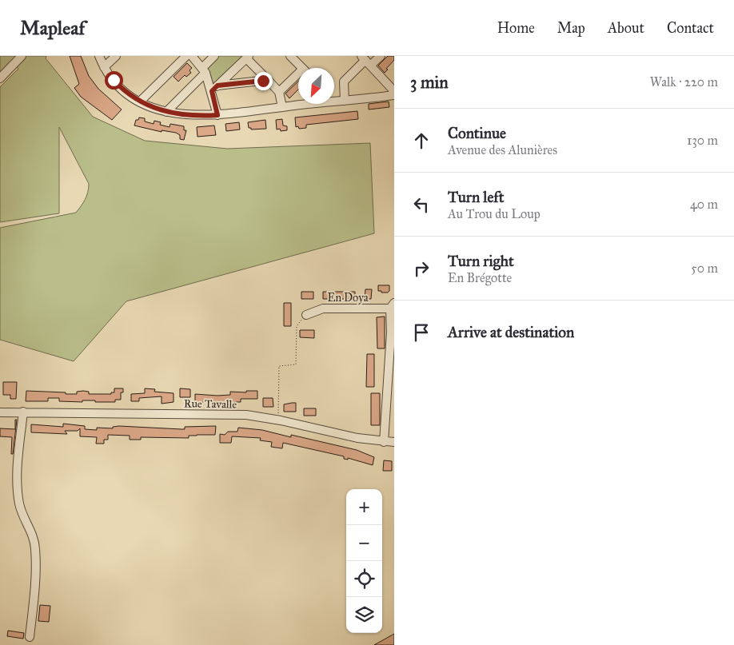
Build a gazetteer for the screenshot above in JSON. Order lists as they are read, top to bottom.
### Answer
{
  "streets": {
    "street": ["En Doya", "Rue Tavalle"]
  },
  "north": "bottom left",
  "page": {
    "header": "Mapleaf",
    "nav": [
      "Home",
      "Map",
      "About",
      "Contact"
    ],
    "heading": ["3 min", "Walk · 220 m"],
    "list": [
      ["Continue", "Avenue des Alunières", "130 m"],
      ["Turn left", "Au Trou du Loup", "40 m"],
      ["Turn right", "En Brégotte", "50 m"],
      "Arrive at destination"
    ],
    "map_buttons": ["+", "−"]
  }
}
